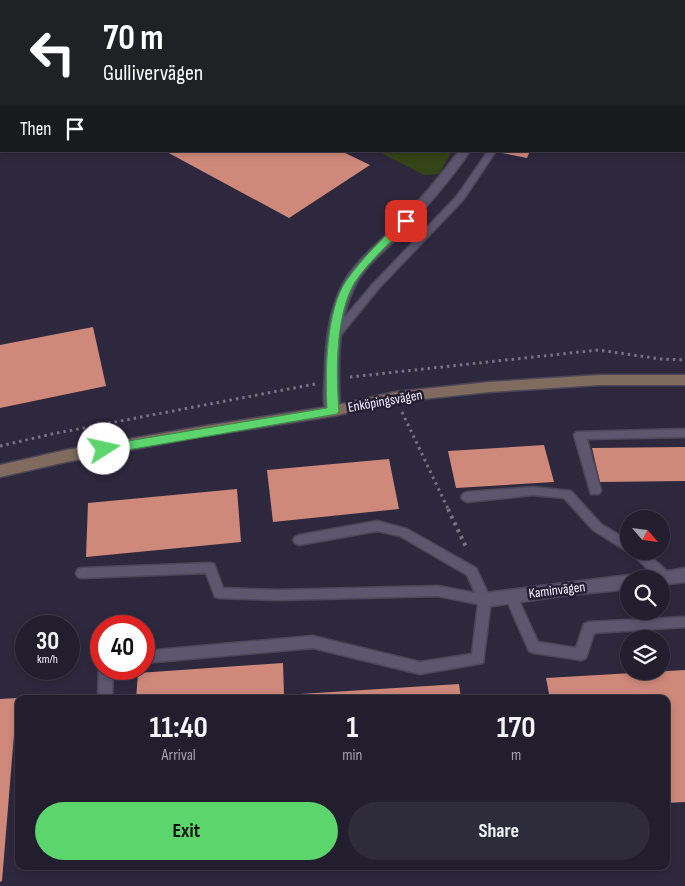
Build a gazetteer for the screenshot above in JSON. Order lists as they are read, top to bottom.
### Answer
{
  "streets": {
    "street": ["Enköpingsvägen", "Kaminvägen"]
  },
  "north": "bottom right",
  "page": {
    "turn": ["70 m", "Gullivervägen"],
    "then": "Then",
    "speed": "30 km/h",
    "limit": "40",
    "eta": [
      "11:40",
      "Arrival",
      "1",
      "min",
      "170",
      "m"
    ],
    "buttons": ["Exit", "Share"]
  }
}
